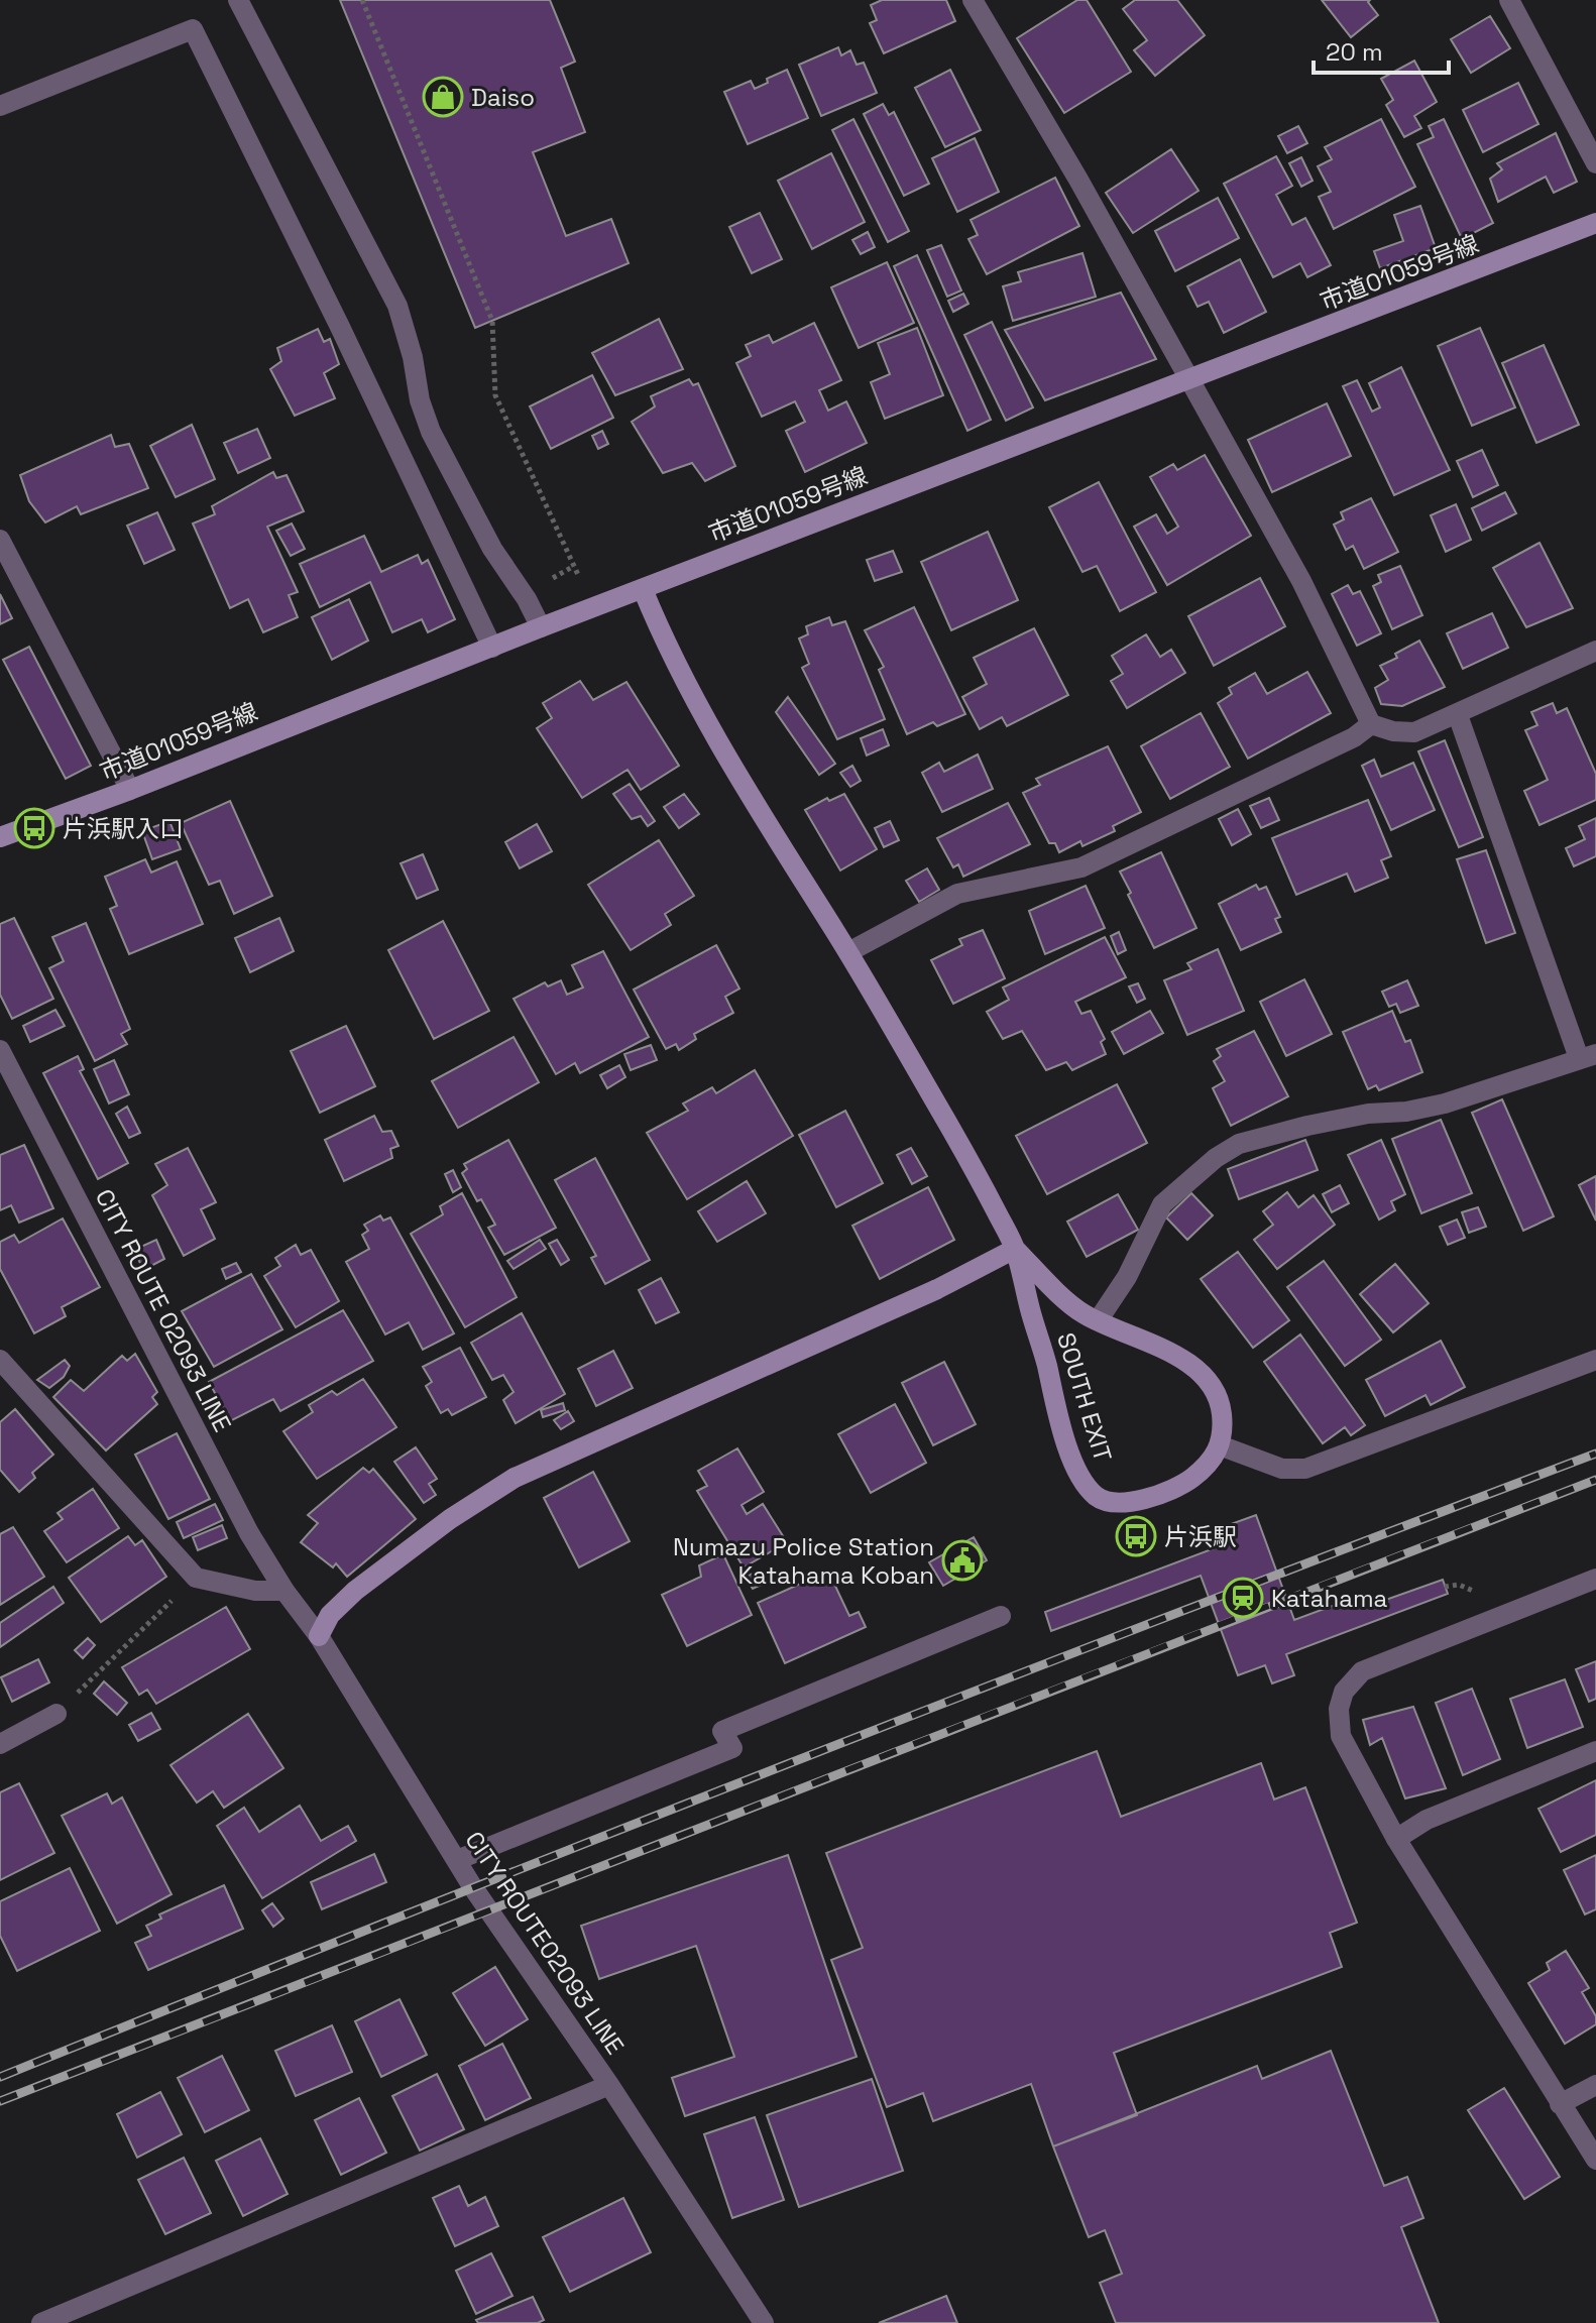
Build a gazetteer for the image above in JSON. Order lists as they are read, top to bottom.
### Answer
{
  "streets": {
    "street": [
      "市道01059号線",
      "CITY ROUTE 02093 LINE",
      "SOUTH EXIT",
      "CITY ROUTE02093 LINE"
    ]
  },
  "crossings": [
    ["CITY ROUTE 02093 LINE", "CITY ROUTE02093 LINE"]
  ],
  "places": {
    "shop": ["Daiso"],
    "bus stop": ["片浜駅入口", "片浜駅"],
    "public building": ["Numazu Police Station Katahama Koban"],
    "station": ["Katahama"]
  },
  "scale_bar": "20 m"
}
